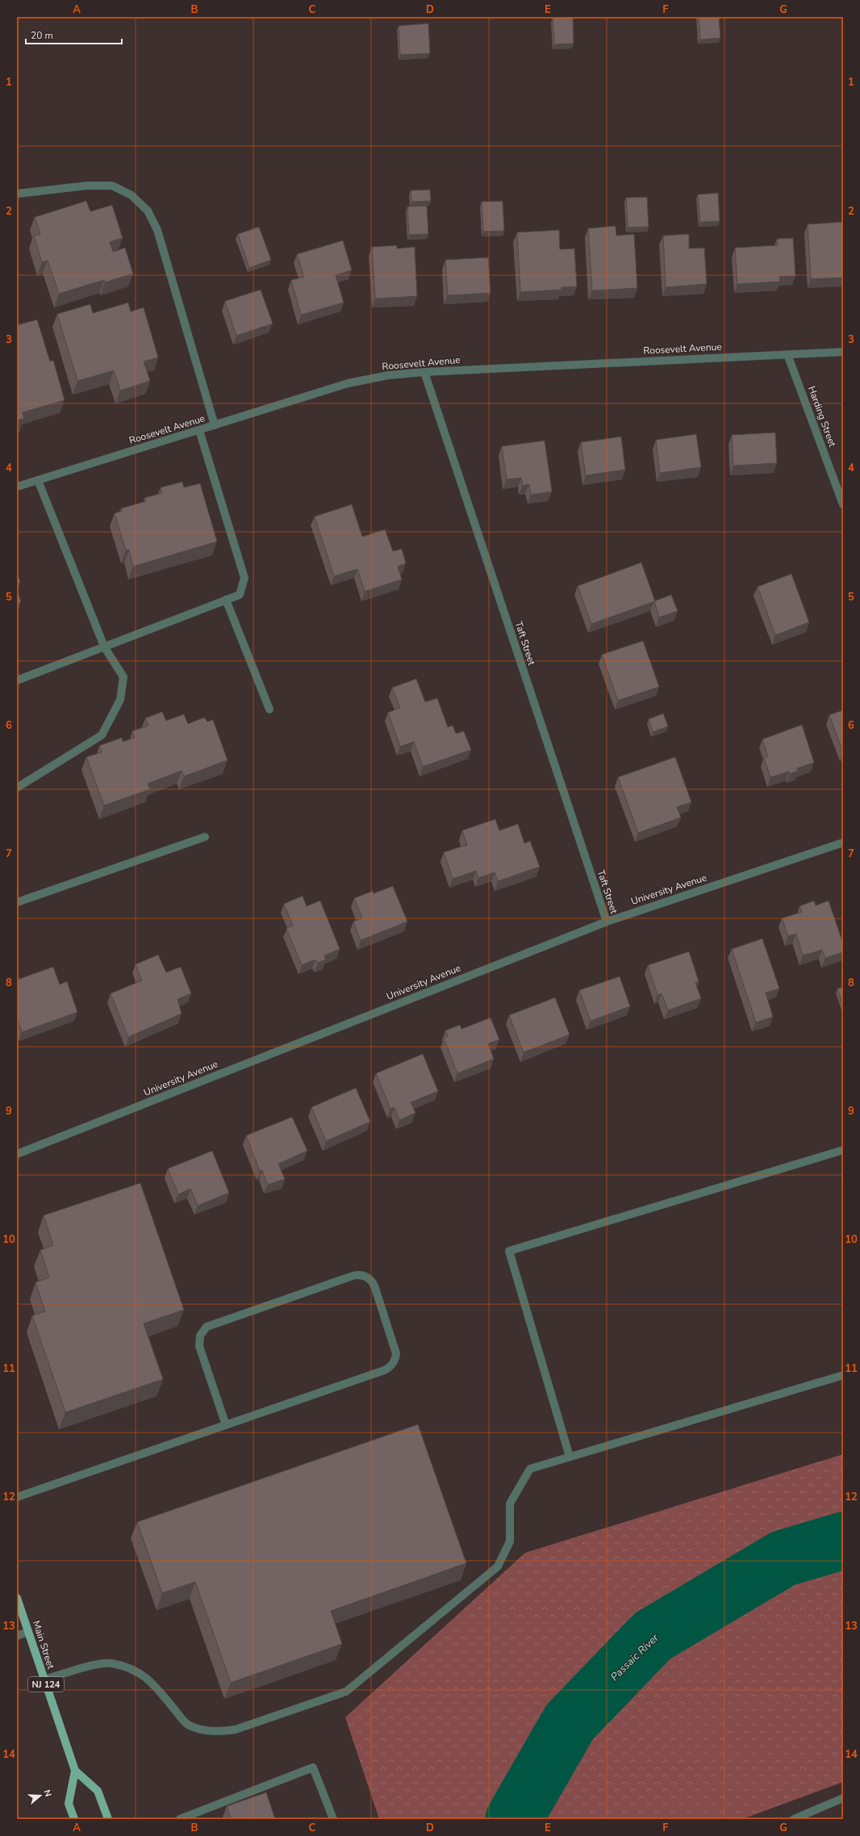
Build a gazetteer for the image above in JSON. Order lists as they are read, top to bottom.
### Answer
{
  "streets": {
    "main road": ["Main Street", "NJ 124"],
    "street": [
      "Roosevelt Avenue",
      "Harding Street",
      "Taft Street",
      "University Avenue"
    ]
  },
  "crossings": [
    ["Roosevelt Avenue", "Harding Street"],
    ["Roosevelt Avenue", "Taft Street"],
    ["Taft Street", "University Avenue"],
    ["Main Street", "NJ 124"]
  ],
  "water": ["Passaic River"],
  "scale_bar": "20 m",
  "north": "right",
  "grid": {
    "columns": [
      "A",
      "B",
      "C",
      "D",
      "E",
      "F",
      "G"
    ],
    "rows": [
      "1",
      "2",
      "3",
      "4",
      "5",
      "6",
      "7",
      "8",
      "9",
      "10",
      "11",
      "12",
      "13",
      "14"
    ]
  }
}
